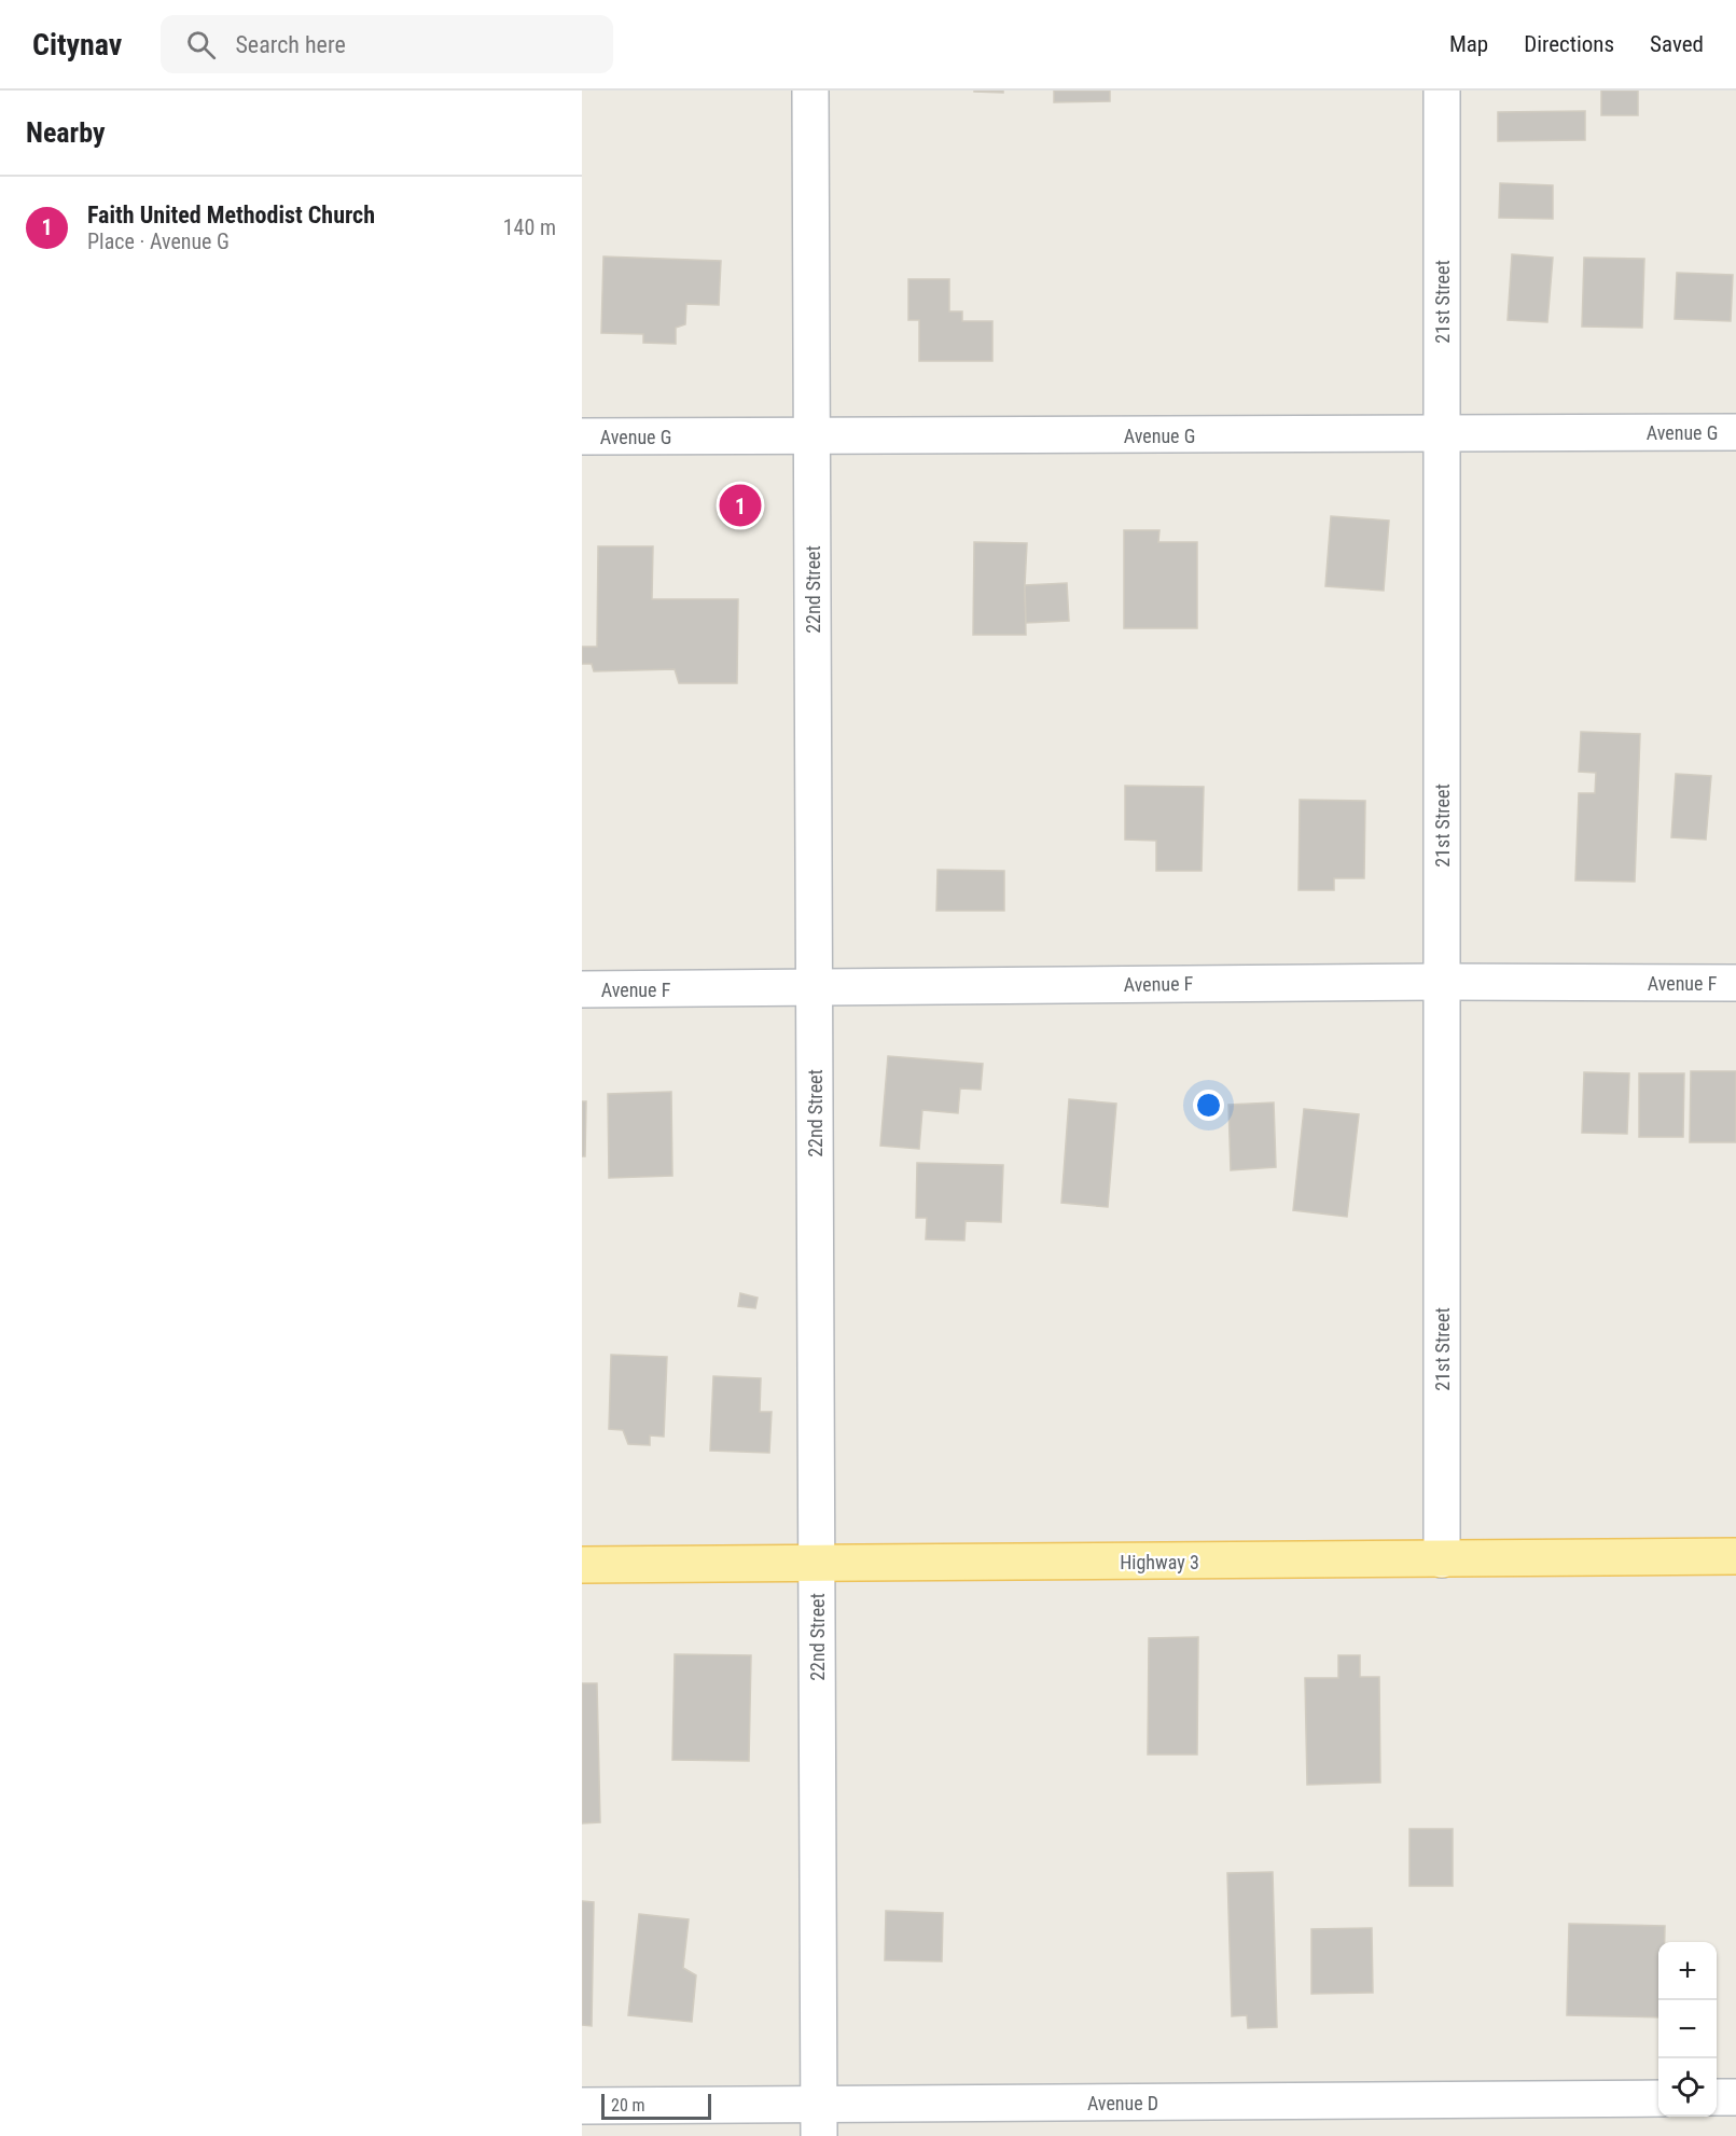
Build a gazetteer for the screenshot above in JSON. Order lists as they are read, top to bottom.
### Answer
{
  "streets": {
    "main road": ["Highway 3"],
    "street": [
      "21st Street",
      "Avenue G",
      "22nd Street",
      "Avenue F",
      "Avenue D"
    ]
  },
  "crossings": [
    ["21st Street", "Avenue G"],
    ["21st Street", "Avenue F"],
    ["21st Street", "Highway 3"],
    ["Avenue G", "22nd Street"],
    ["22nd Street", "Avenue F"],
    ["22nd Street", "Highway 3"],
    ["22nd Street", "Avenue D"]
  ],
  "scale_bar": "20 m",
  "page": {
    "header": "Citynav",
    "search": "Search here",
    "nav": ["Map", "Directions", "Saved"],
    "heading": "Nearby",
    "list": [
      {
        "mark": "1",
        "name": "Faith United Methodist Church",
        "note": "Place · Avenue G",
        "value": "140 m"
      }
    ],
    "pins": "1",
    "map_buttons": ["+", "−"],
    "scale": "20 m"
  }
}
